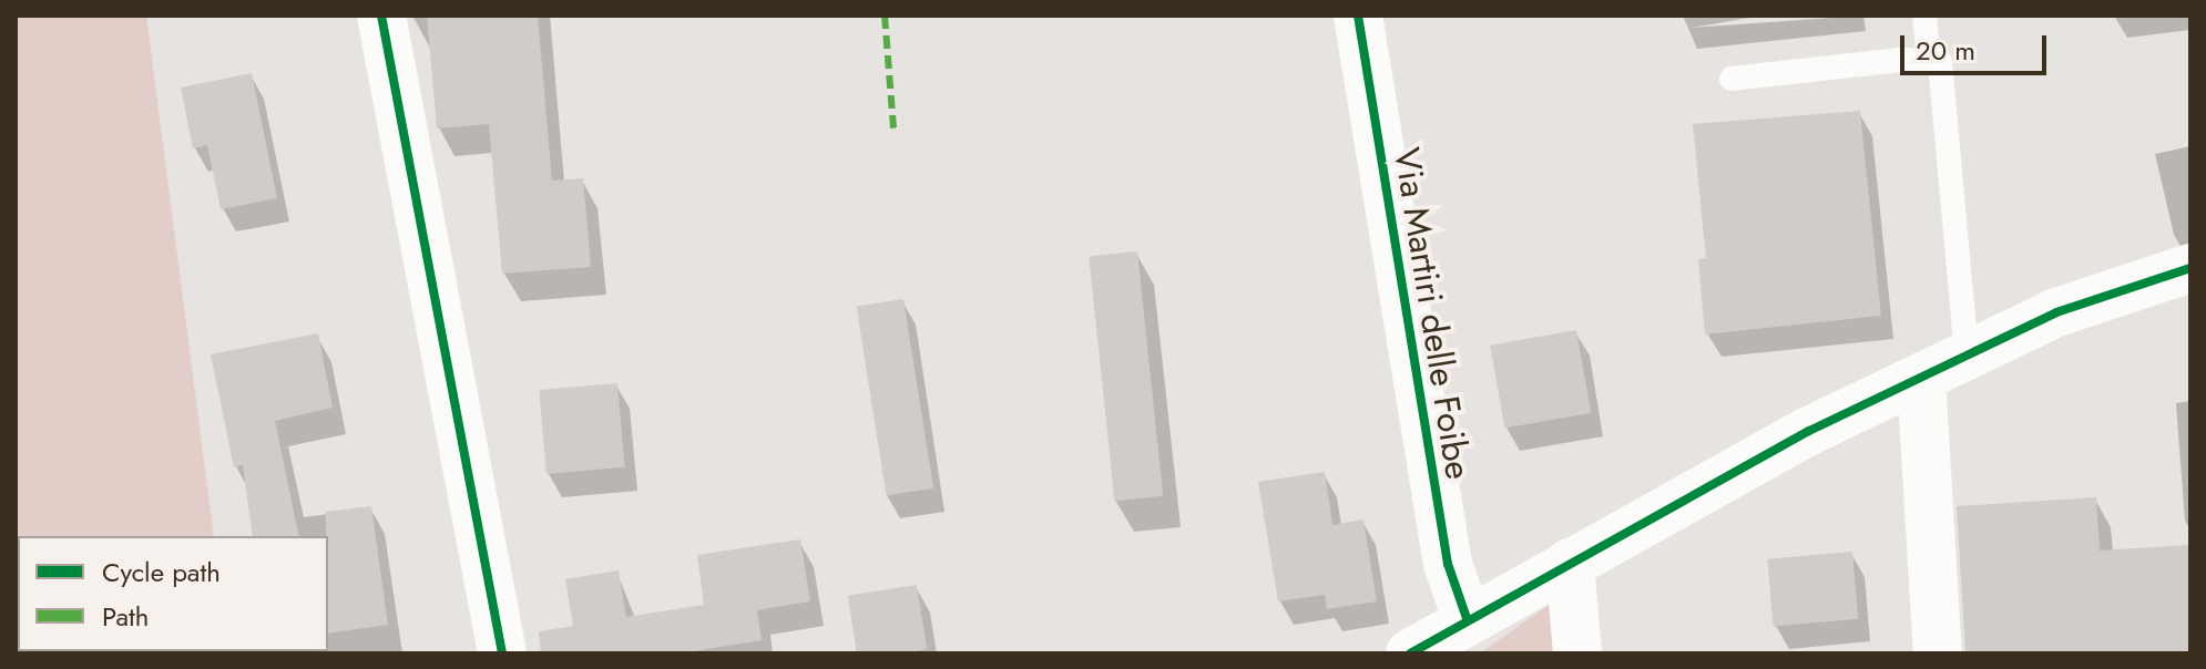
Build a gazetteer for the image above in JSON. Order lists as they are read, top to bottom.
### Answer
{
  "streets": {
    "street": ["Via Martiri delle Foibe"]
  },
  "legend": ["Cycle path", "Path"],
  "scale_bar": "20 m"
}
